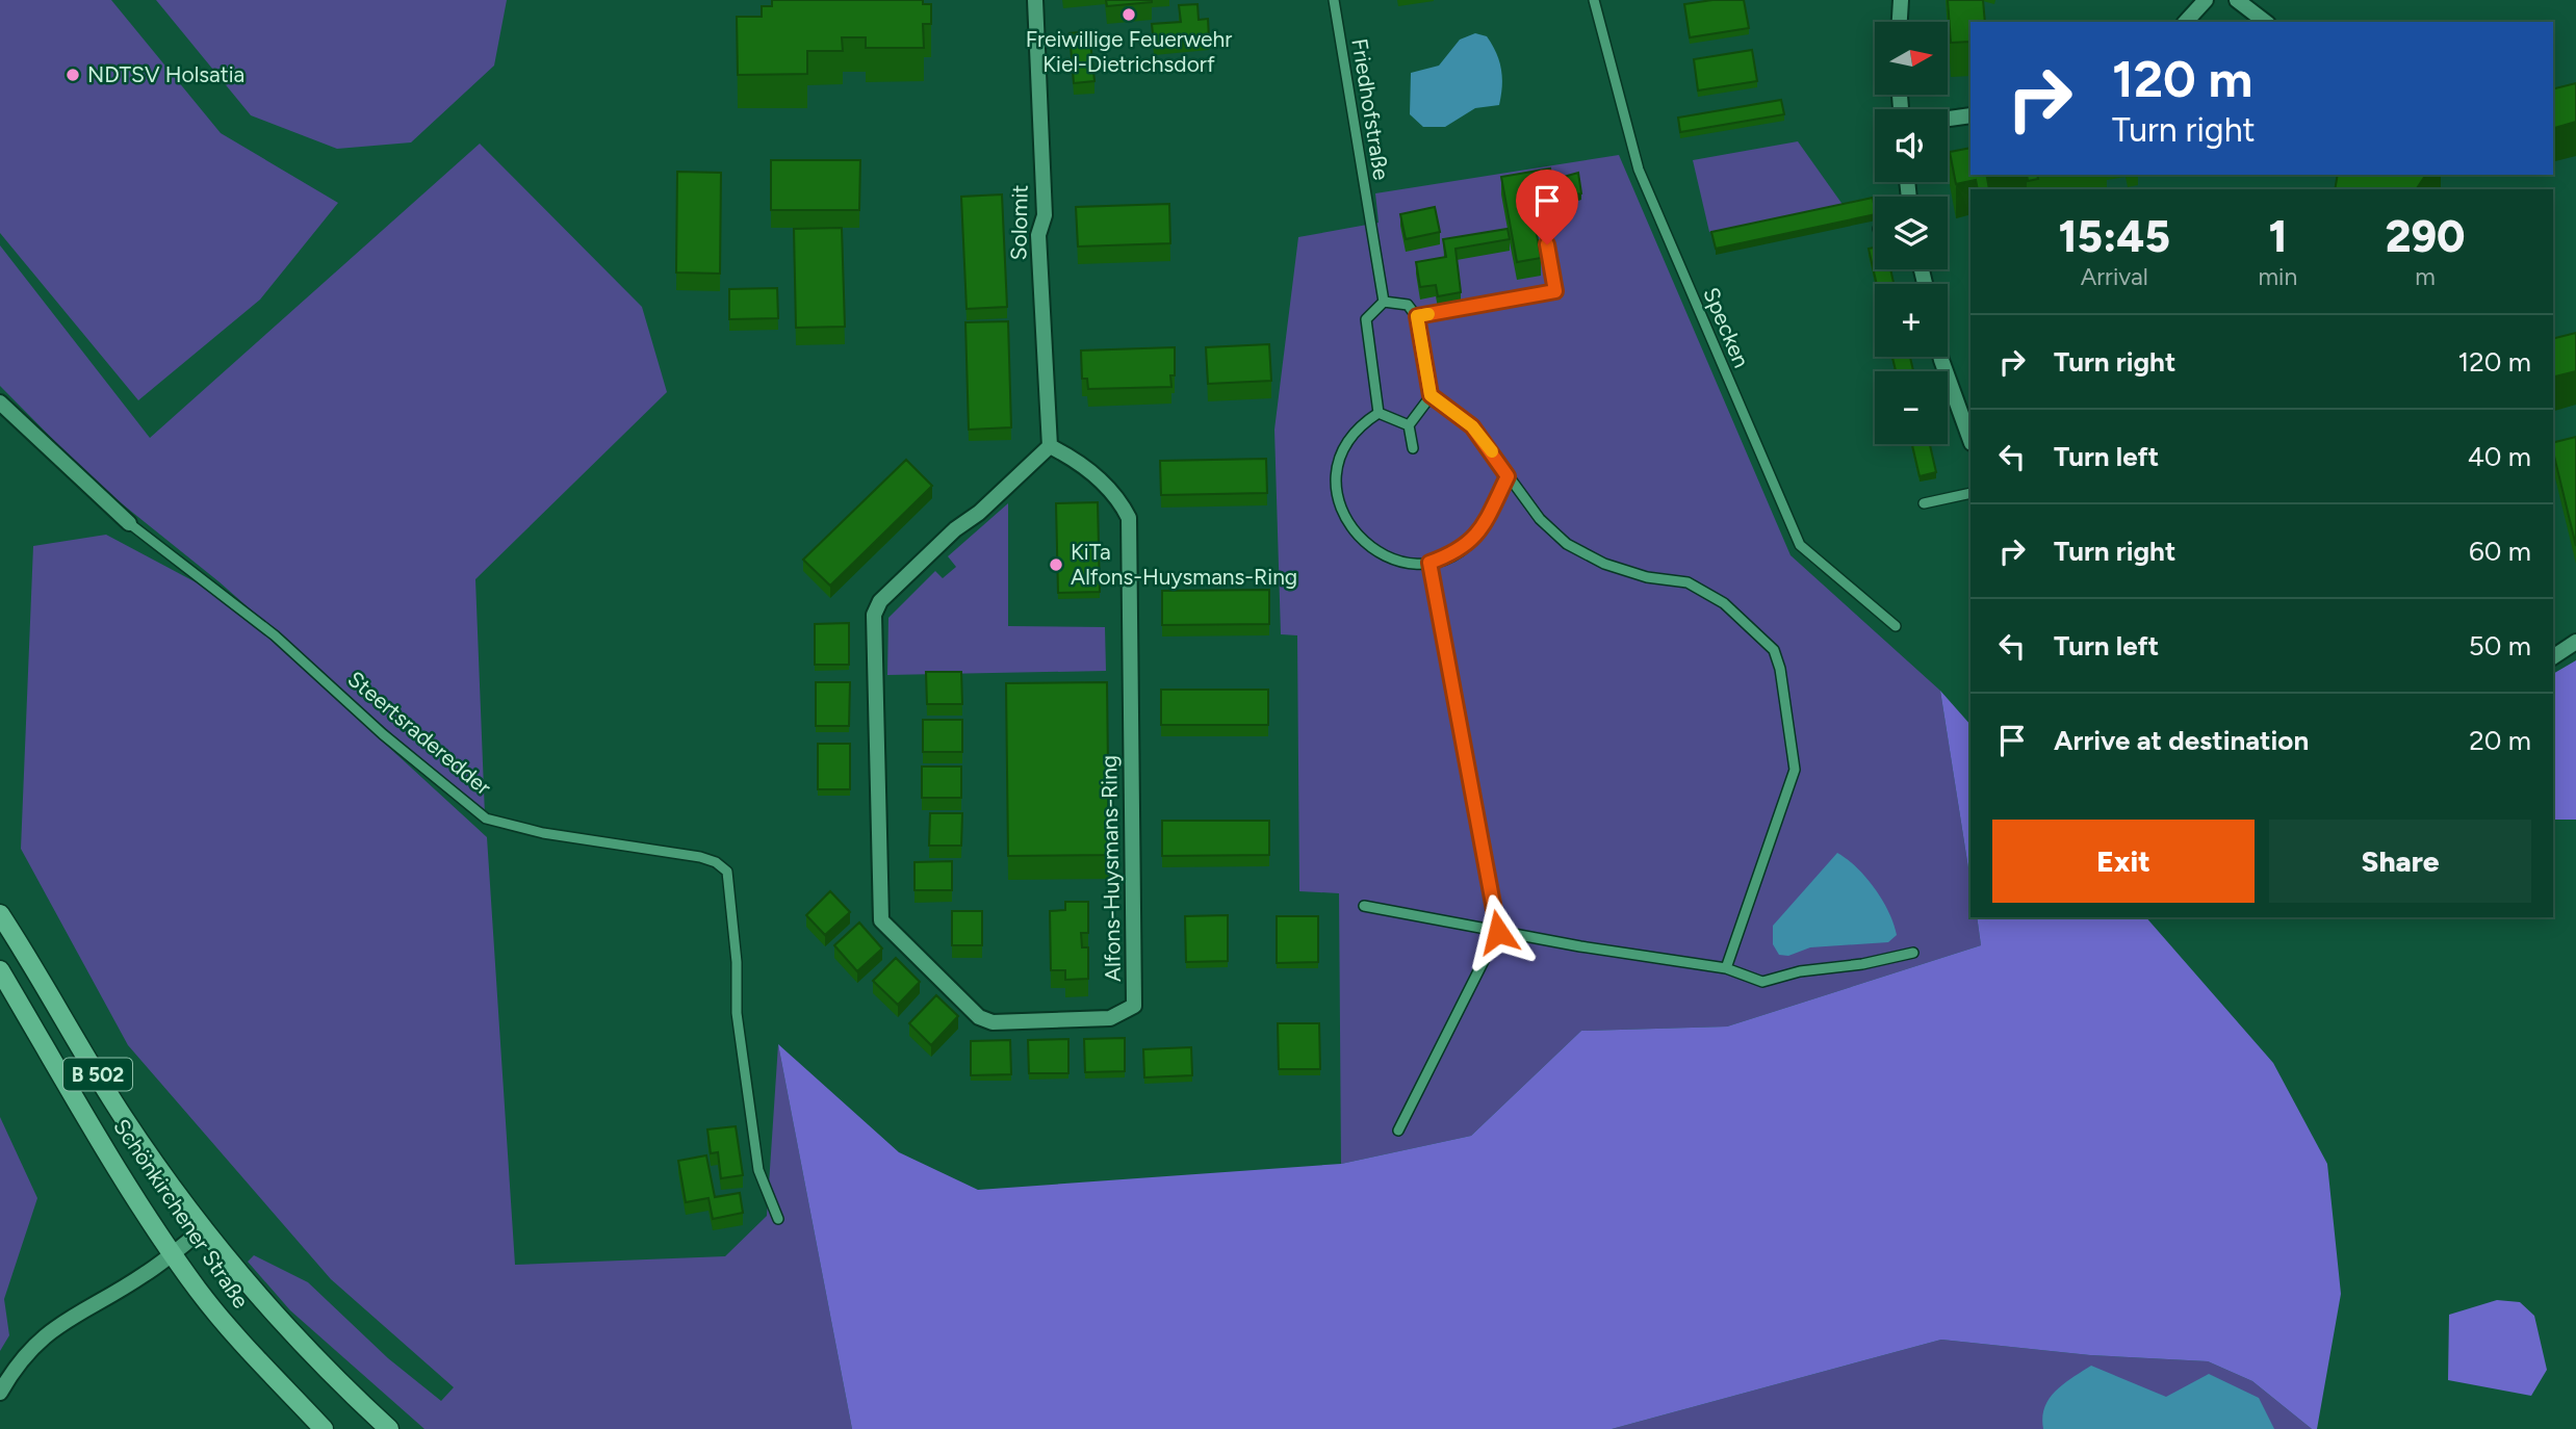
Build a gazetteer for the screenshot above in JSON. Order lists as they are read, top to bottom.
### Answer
{
  "streets": {
    "main road": ["B 502", "Schönkirchener Straße"],
    "street": ["Solomit", "Steertsraderedder", "Alfons-Huysmans-Ring"],
    "lane": ["Friedhofstraße", "Specken"]
  },
  "crossings": [
    ["Solomit", "Alfons-Huysmans-Ring"]
  ],
  "places": ["Freiwillige Feuerwehr Kiel-Dietrichsdorf", "NDTSV Holsatia", "KiTa Alfons-Huysmans-Ring"],
  "north": "right",
  "page": {
    "map_buttons": ["+", "−"],
    "turn": ["120 m", "Turn right"],
    "eta": [
      "15:45",
      "Arrival",
      "1",
      "min",
      "290",
      "m"
    ],
    "list": [
      {
        "name": "Turn right",
        "value": "120 m"
      },
      {
        "name": "Turn left",
        "value": "40 m"
      },
      {
        "name": "Turn right",
        "value": "60 m"
      },
      {
        "name": "Turn left",
        "value": "50 m"
      },
      {
        "name": "Arrive at destination",
        "value": "20 m"
      }
    ],
    "buttons": ["Exit", "Share"]
  }
}
